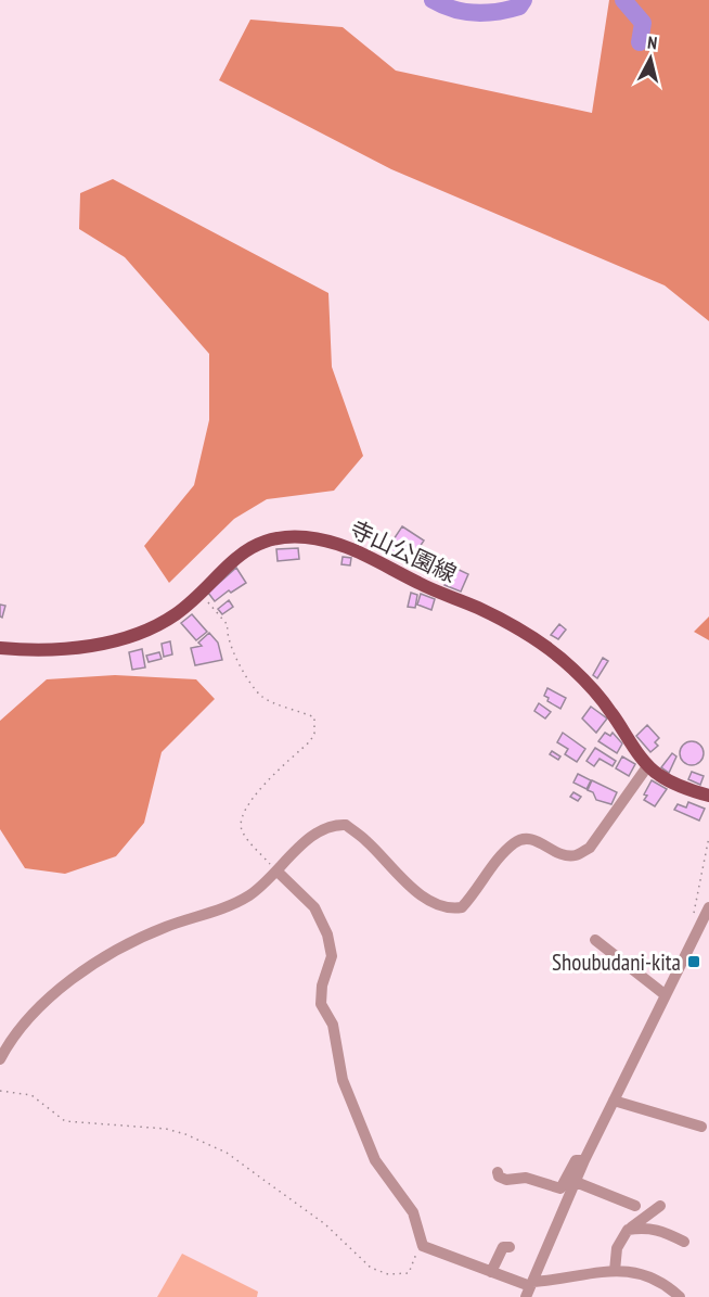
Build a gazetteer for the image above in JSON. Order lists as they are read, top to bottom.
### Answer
{
  "streets": {
    "main road": ["寺山公園線"]
  },
  "places": {
    "transit": ["Shoubudani-kita"]
  },
  "north": "top"
}
